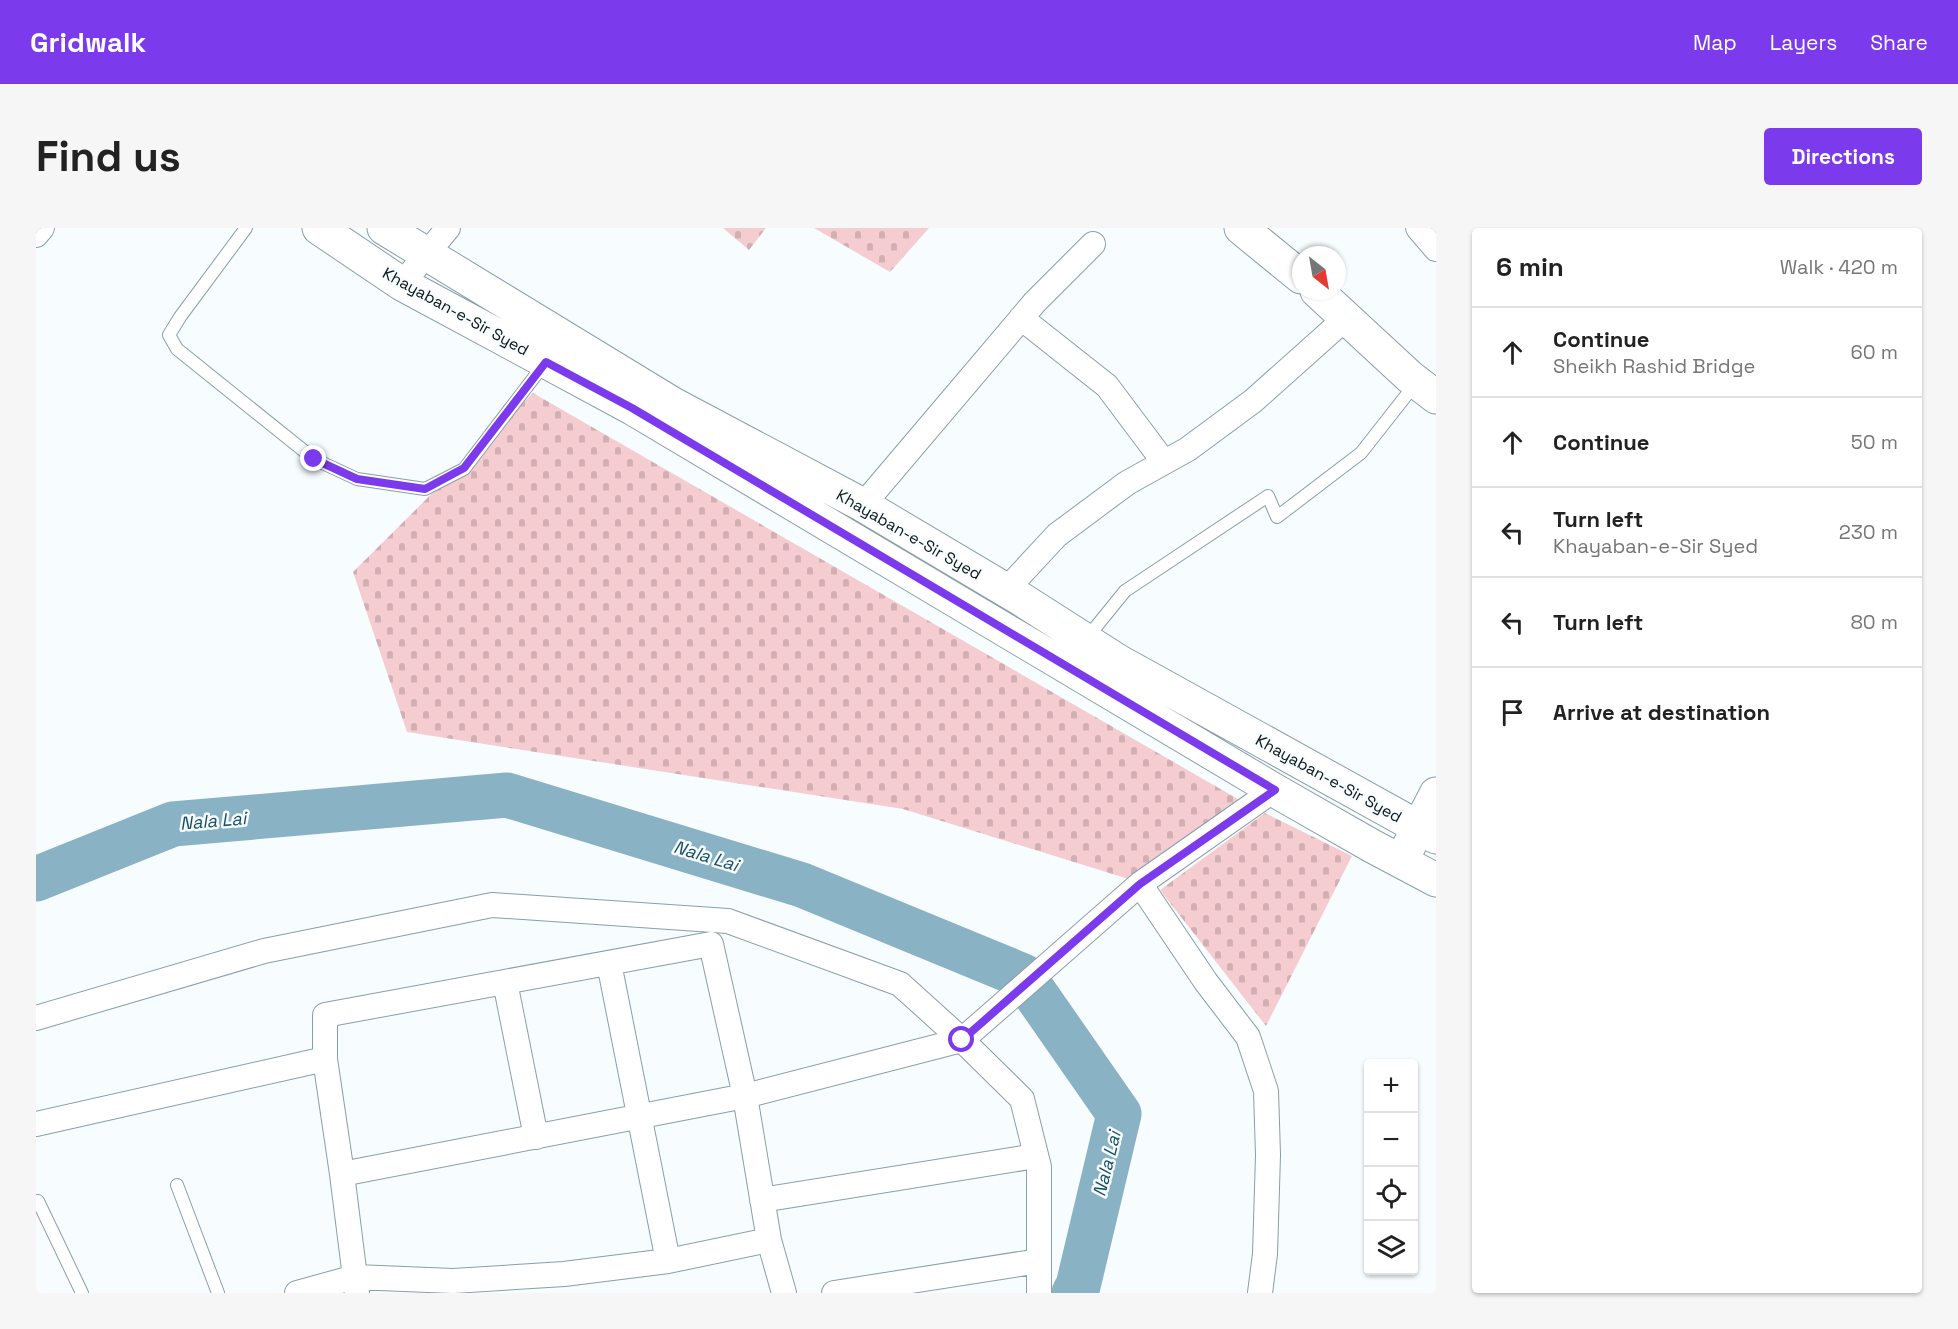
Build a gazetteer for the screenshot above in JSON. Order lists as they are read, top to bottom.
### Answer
{
  "streets": {
    "main road": ["Khayaban-e-Sir Syed"]
  },
  "water": ["Nala Lai"],
  "north": "bottom right",
  "page": {
    "header": "Gridwalk",
    "nav": ["Map", "Layers", "Share"],
    "buttons": "Directions",
    "title": "Find us",
    "heading": ["6 min", "Walk · 420 m"],
    "list": [
      ["Continue", "Sheikh Rashid Bridge", "60 m"],
      ["Continue", "50 m"],
      ["Turn left", "Khayaban-e-Sir Syed", "230 m"],
      ["Turn left", "80 m"],
      "Arrive at destination"
    ],
    "map_buttons": ["+", "−"]
  }
}
